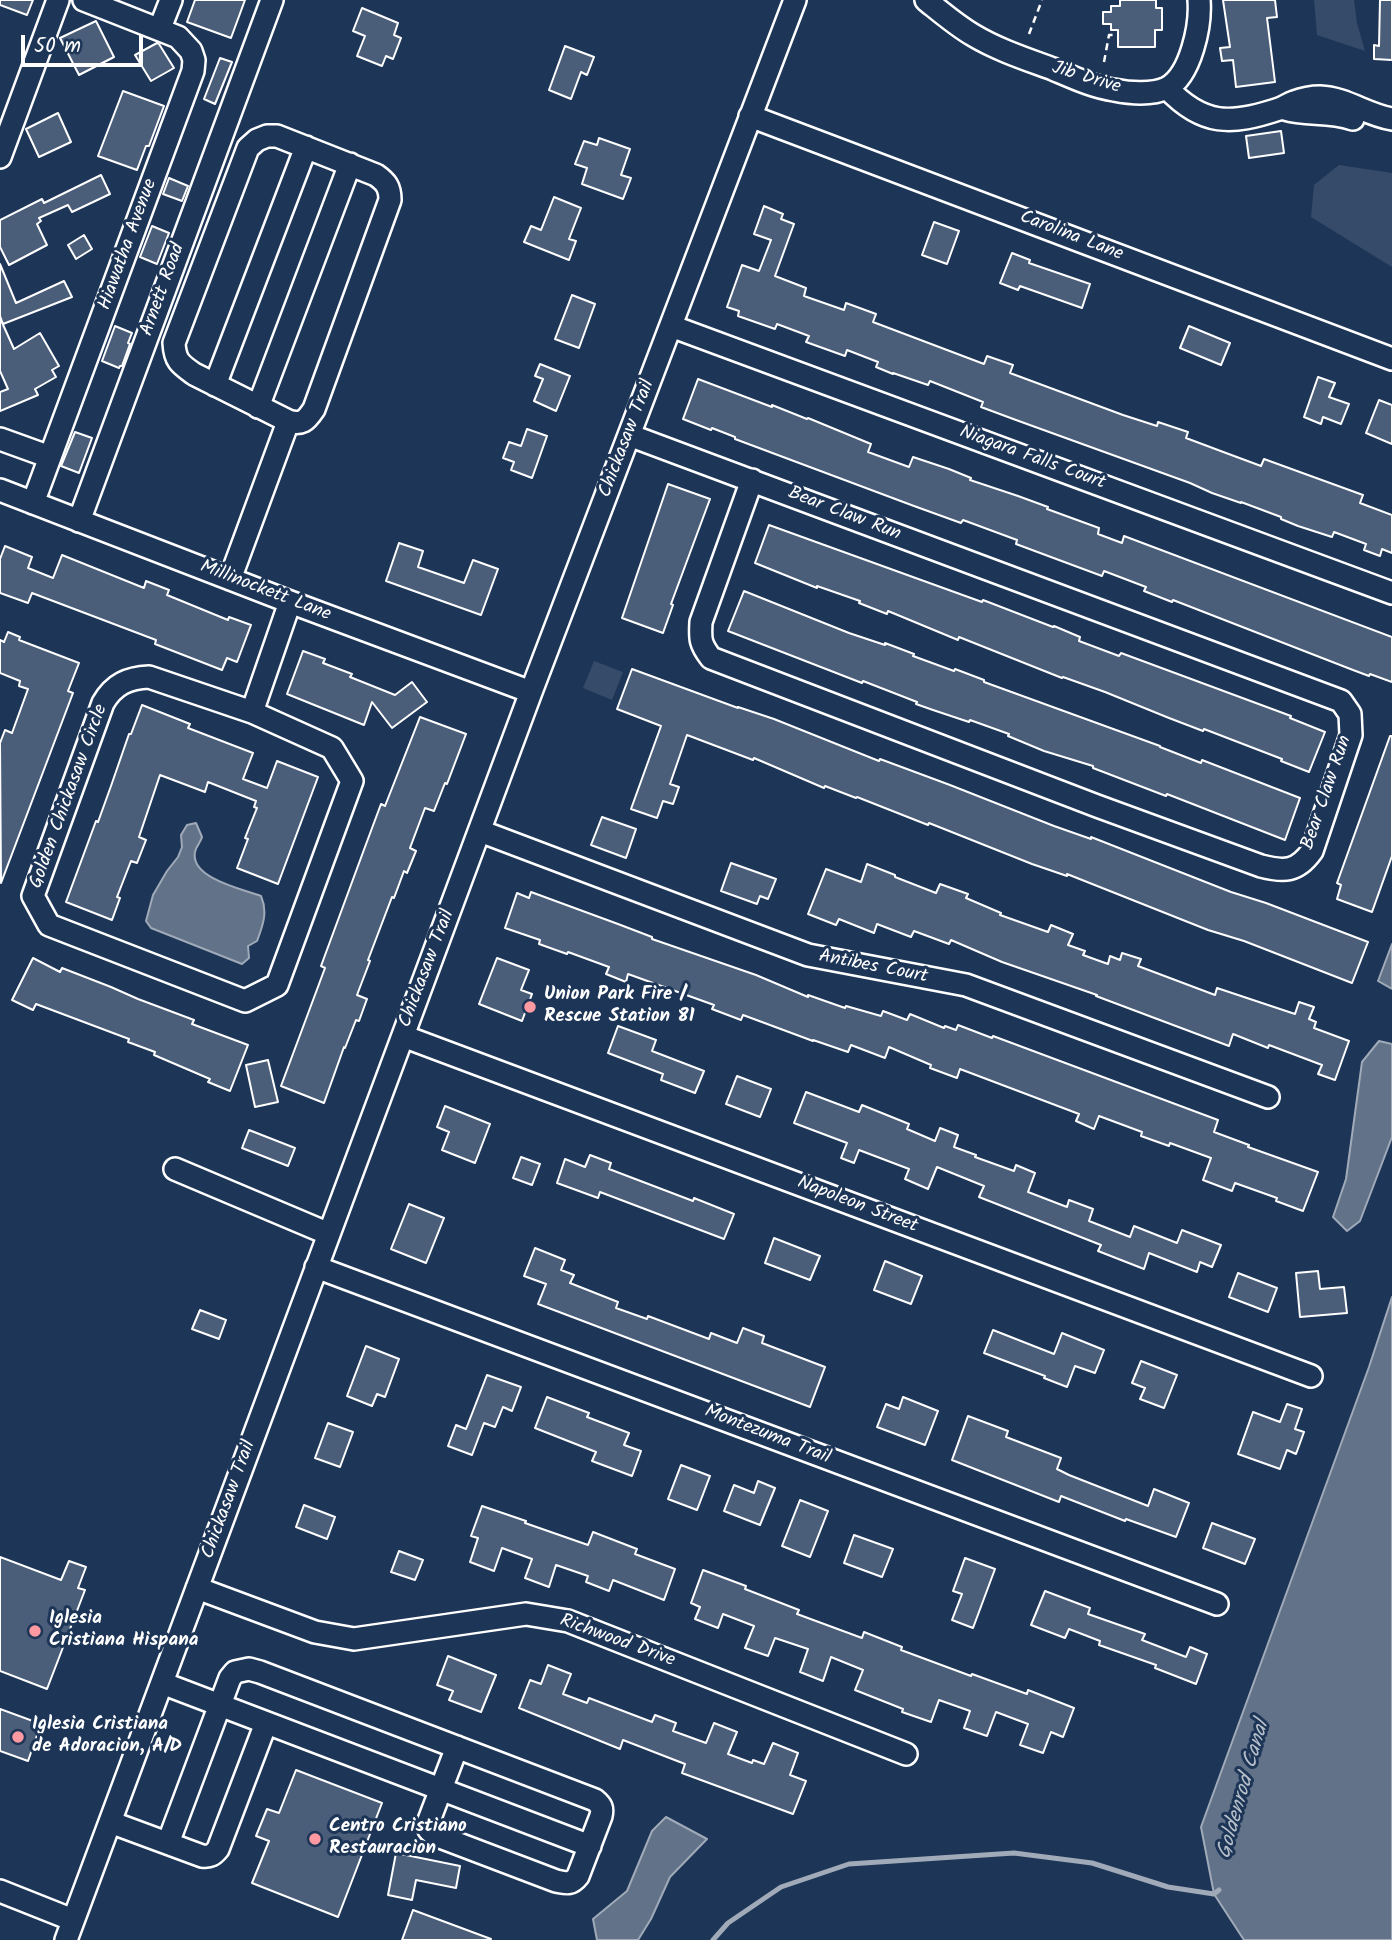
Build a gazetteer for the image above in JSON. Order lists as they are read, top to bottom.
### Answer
{
  "streets": {
    "street": [
      "Jib Drive",
      "Carolina Lane",
      "Hiawatha Avenue",
      "Arnett Road",
      "Chickasaw Trail",
      "Niagara Falls Court",
      "Bear Claw Run",
      "Millinockett Lane",
      "Golden Chickasaw Circle",
      "Antibes Court",
      "Napoleon Street",
      "Montezuma Trail",
      "Richwood Drive"
    ]
  },
  "crossings": [
    ["Carolina Lane", "Chickasaw Trail"],
    ["Hiawatha Avenue", "Millinockett Lane"],
    ["Arnett Road", "Millinockett Lane"],
    ["Chickasaw Trail", "Niagara Falls Court"],
    ["Chickasaw Trail", "Bear Claw Run"],
    ["Chickasaw Trail", "Millinockett Lane"],
    ["Chickasaw Trail", "Antibes Court"],
    ["Chickasaw Trail", "Napoleon Street"],
    ["Chickasaw Trail", "Montezuma Trail"],
    ["Chickasaw Trail", "Richwood Drive"]
  ],
  "water": ["Goldenrod Canal"],
  "places": [
    "Union Park Fire / Rescue Station 81",
    "Iglesia Cristiana Hispana",
    "Iglesia Cristiana de Adoracion, A/D",
    "Centro Cristiano Restauracion"
  ],
  "scale_bar": "50 m"
}
